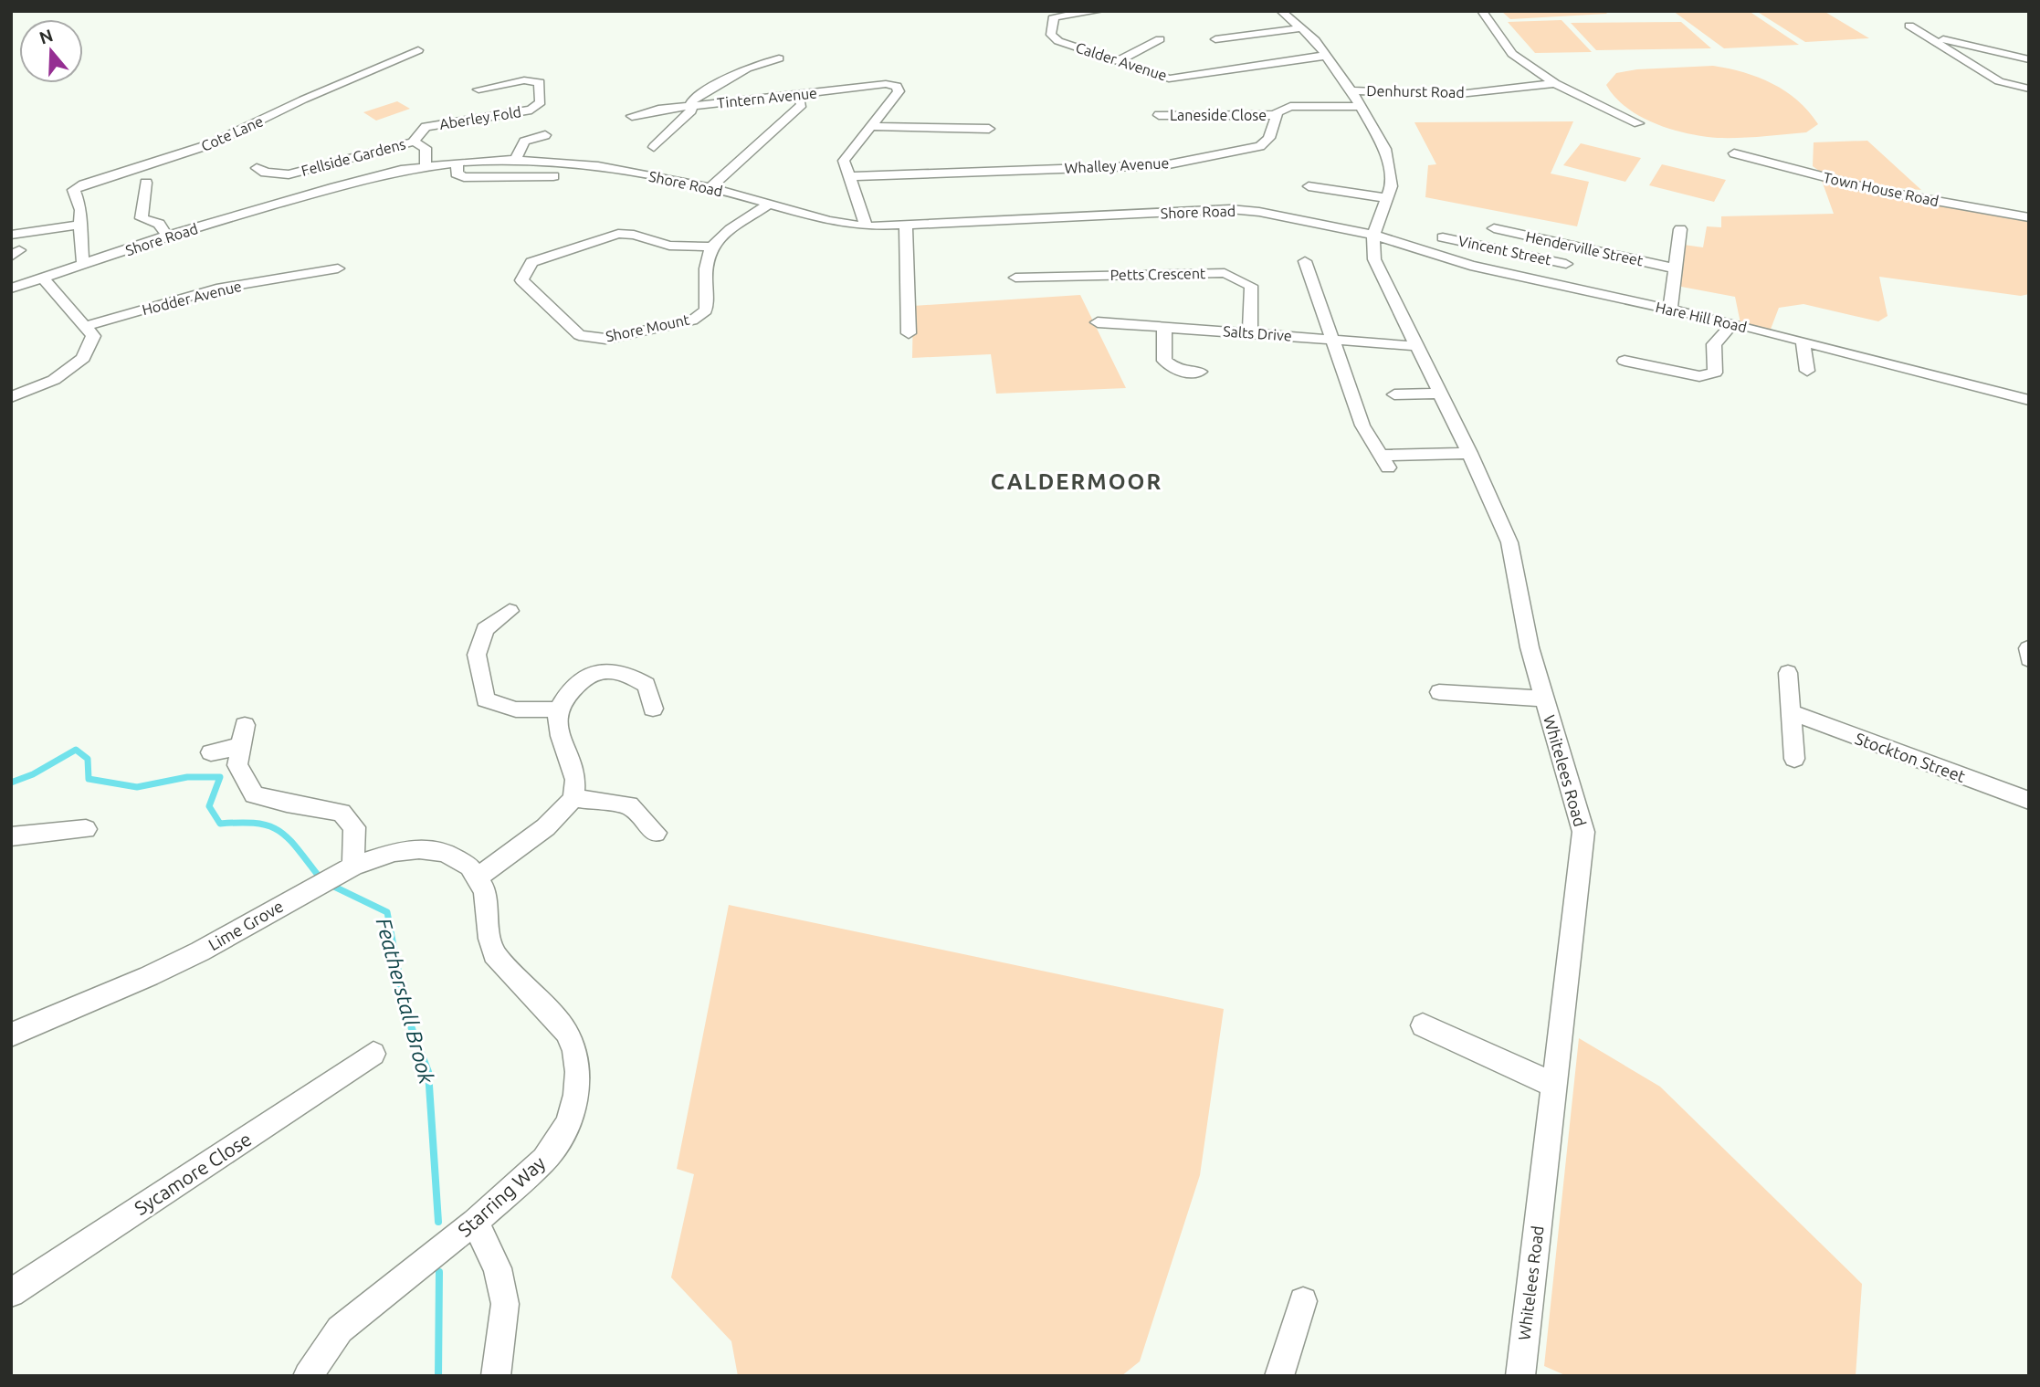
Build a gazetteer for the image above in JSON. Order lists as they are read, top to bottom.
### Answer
{
  "streets": {
    "street": [
      "Calder Avenue",
      "Denhurst Road",
      "Tintern Avenue",
      "Laneside Close",
      "Aberley Fold",
      "Cote Lane",
      "Fellside Gardens",
      "Whalley Avenue",
      "Shore Road",
      "Town House Road",
      "Henderville Street",
      "Vincent Street",
      "Petts Crescent",
      "Hodder Avenue",
      "Hare Hill Road",
      "Shore Mount",
      "Salts Drive",
      "Stockton Street",
      "Whitelees Road",
      "Lime Grove",
      "Sycamore Close",
      "Starring Way"
    ]
  },
  "crossings": [
    ["Laneside Close", "Whalley Avenue"],
    ["Aberley Fold", "Fellside Gardens"],
    ["Aberley Fold", "Shore Road"],
    ["Cote Lane", "Shore Road"],
    ["Shore Road", "Hare Hill Road"],
    ["Shore Road", "Whitelees Road"],
    ["Petts Crescent", "Salts Drive"],
    ["Hare Hill Road", "Whitelees Road"],
    ["Salts Drive", "Whitelees Road"],
    ["Lime Grove", "Starring Way"]
  ],
  "districts": ["CALDERMOOR"],
  "water": ["Featherstall Brook"],
  "north": "top"
}
